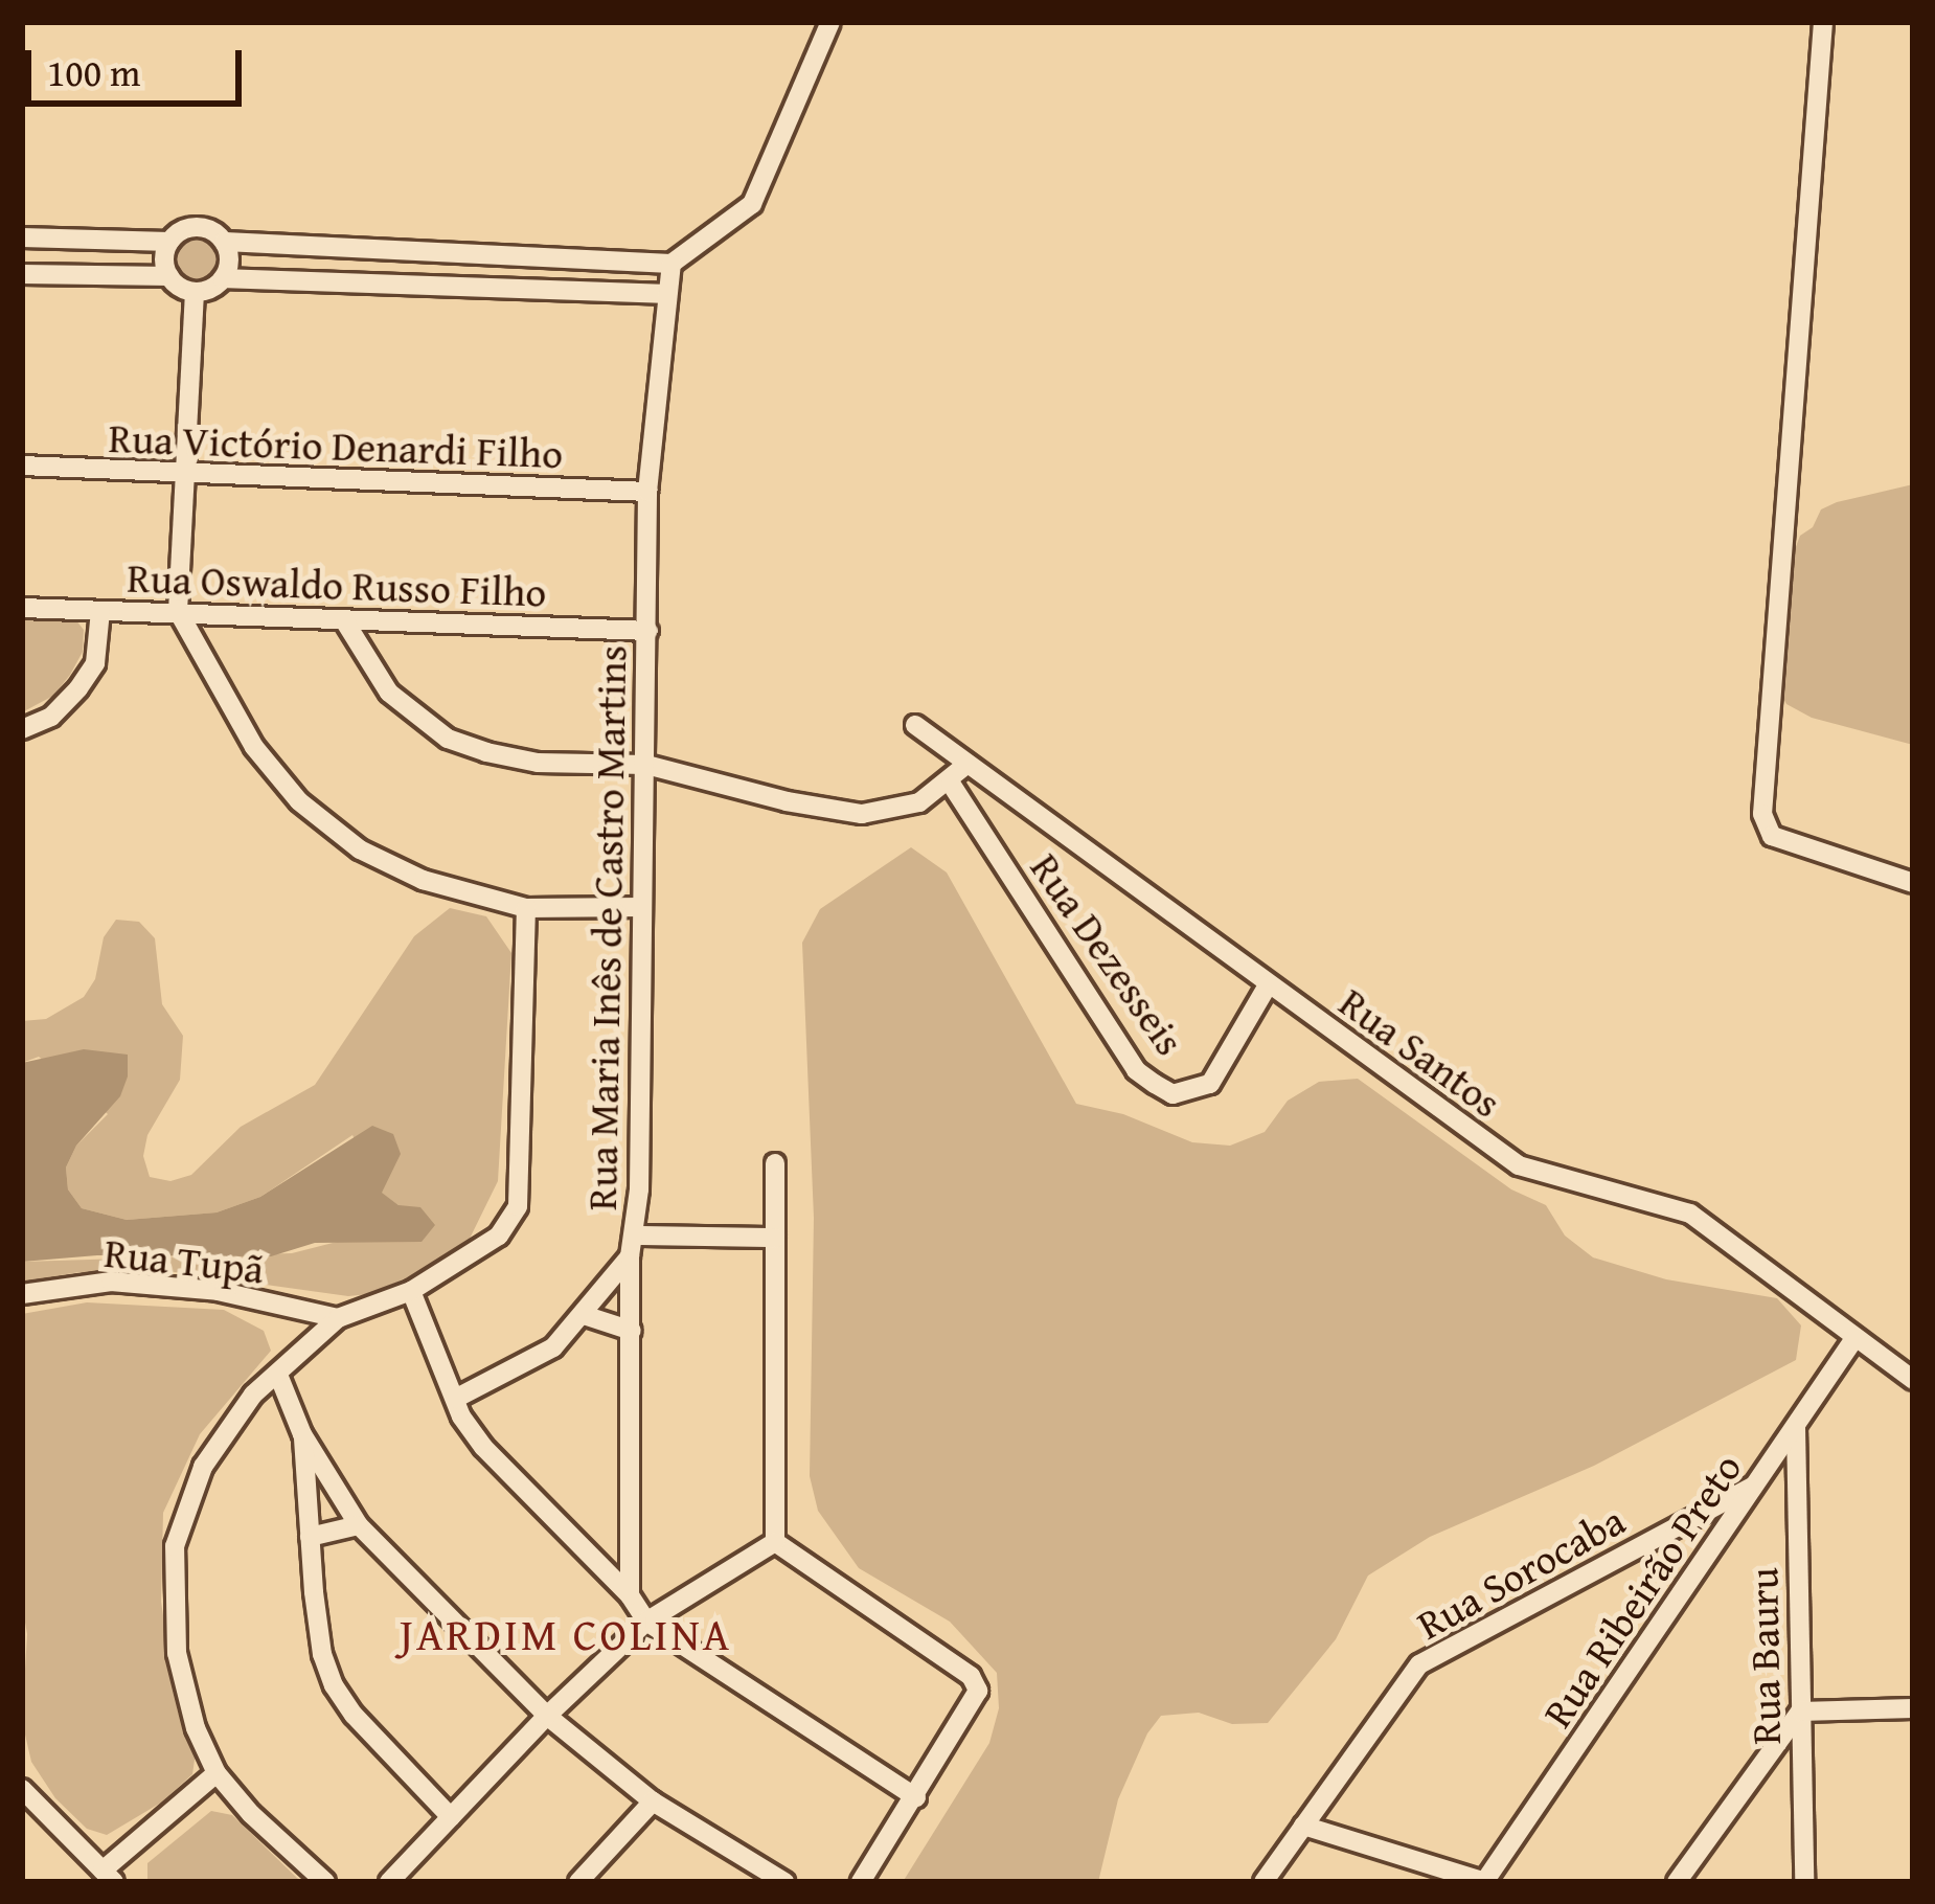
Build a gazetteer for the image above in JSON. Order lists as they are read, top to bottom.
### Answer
{
  "streets": {
    "street": [
      "Rua Victório Denardi Filho",
      "Rua Oswaldo Russo Filho",
      "Rua Maria Inês de Castro Martins",
      "Rua Dezesseis",
      "Rua Santos",
      "Rua Tupã",
      "Rua Sorocaba",
      "Rua Ribeirão Preto",
      "Rua Bauru"
    ]
  },
  "crossings": [
    ["Rua Victório Denardi Filho", "Rua Maria Inês de Castro Martins"],
    ["Rua Oswaldo Russo Filho", "Rua Maria Inês de Castro Martins"],
    ["Rua Dezesseis", "Rua Santos"],
    ["Rua Santos", "Rua Ribeirão Preto"],
    ["Rua Sorocaba", "Rua Ribeirão Preto"],
    ["Rua Ribeirão Preto", "Rua Bauru"]
  ],
  "districts": ["JARDIM COLINA"],
  "scale_bar": "100 m"
}
